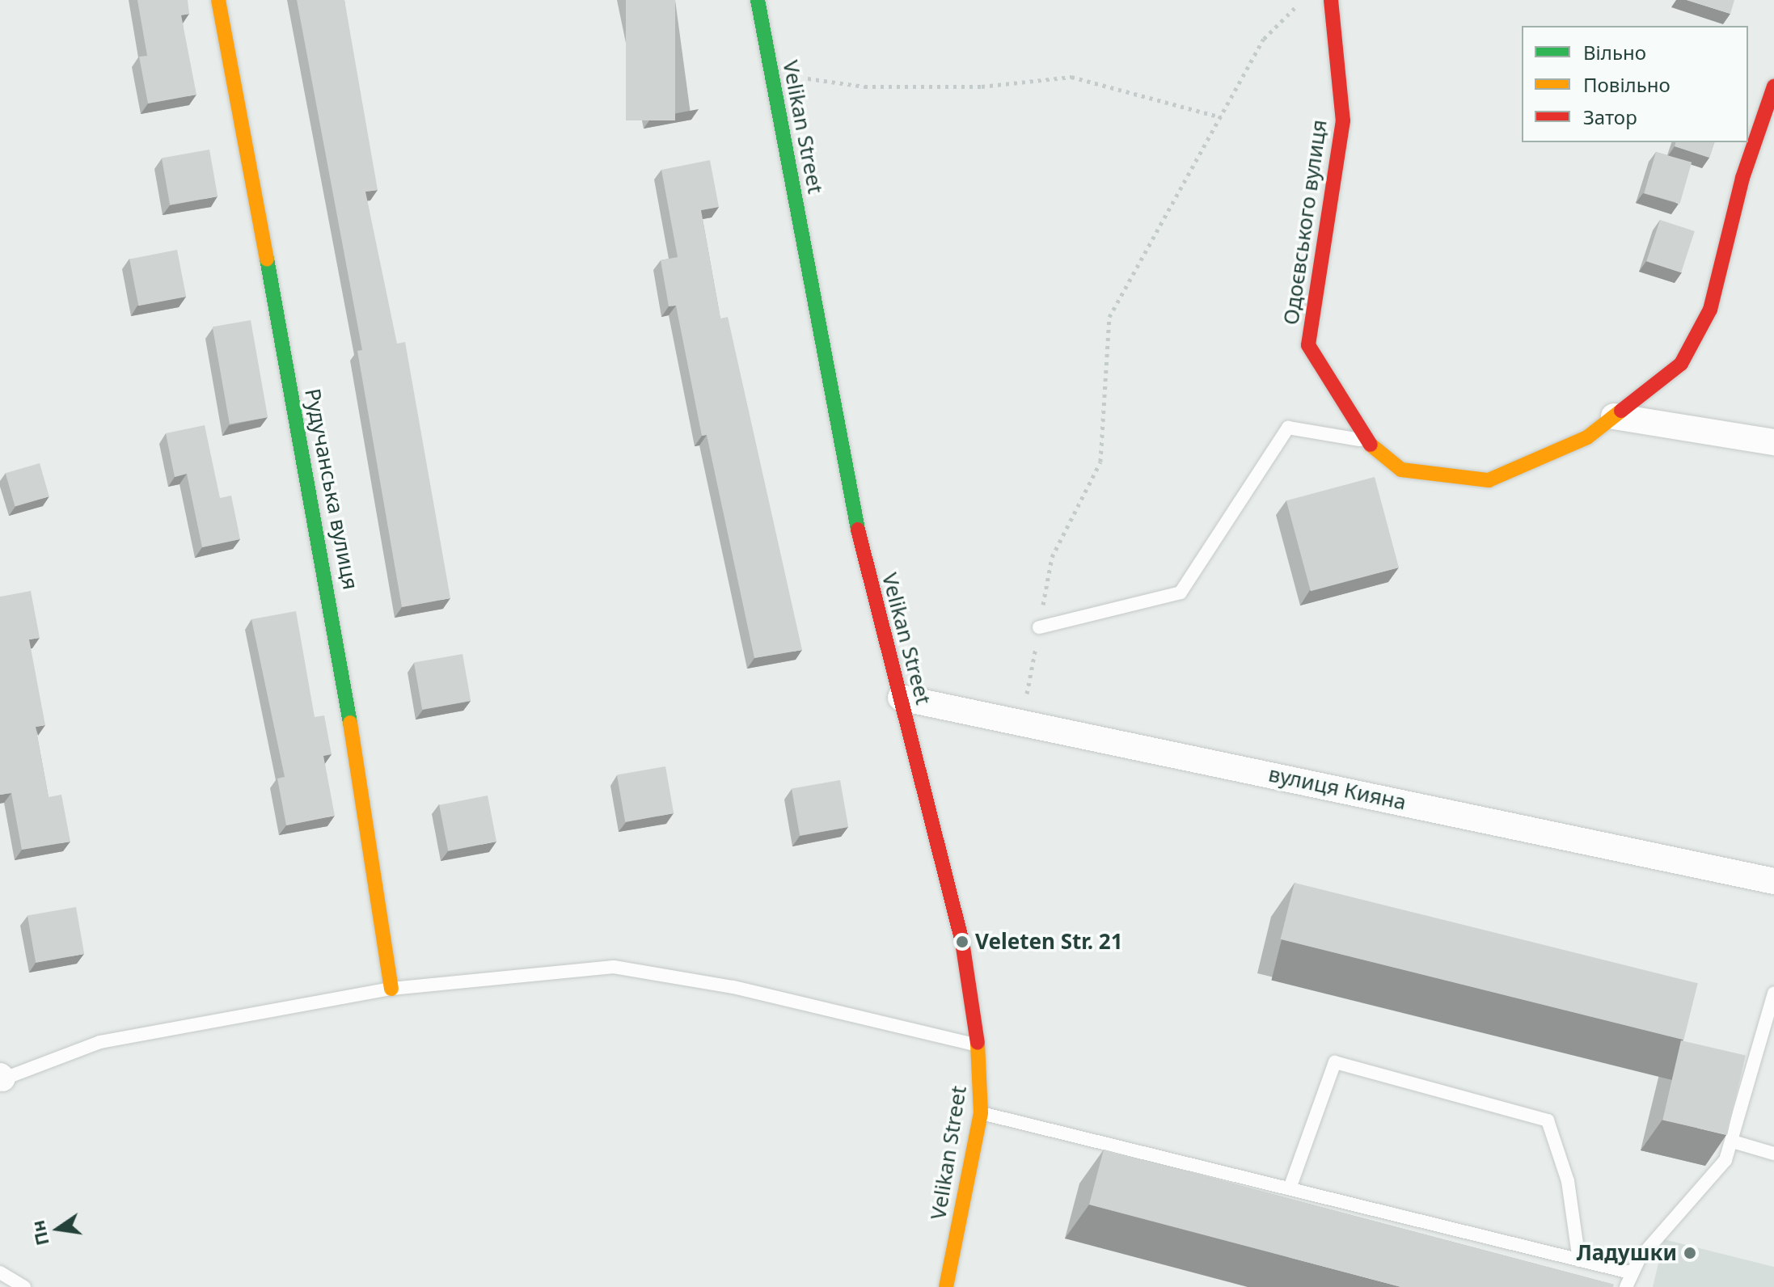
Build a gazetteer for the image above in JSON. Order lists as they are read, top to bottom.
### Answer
{
  "streets": {
    "street": [
      "Velikan Street",
      "Одоєвського вулиця",
      "Рудучанська вулиця",
      "вулиця Кияна"
    ]
  },
  "crossings": [
    ["Velikan Street", "вулиця Кияна"]
  ],
  "places": ["Veleten Str. 21", "Ладушки"],
  "legend": ["Вільно", "Повільно", "Затор"],
  "north": "left"
}
